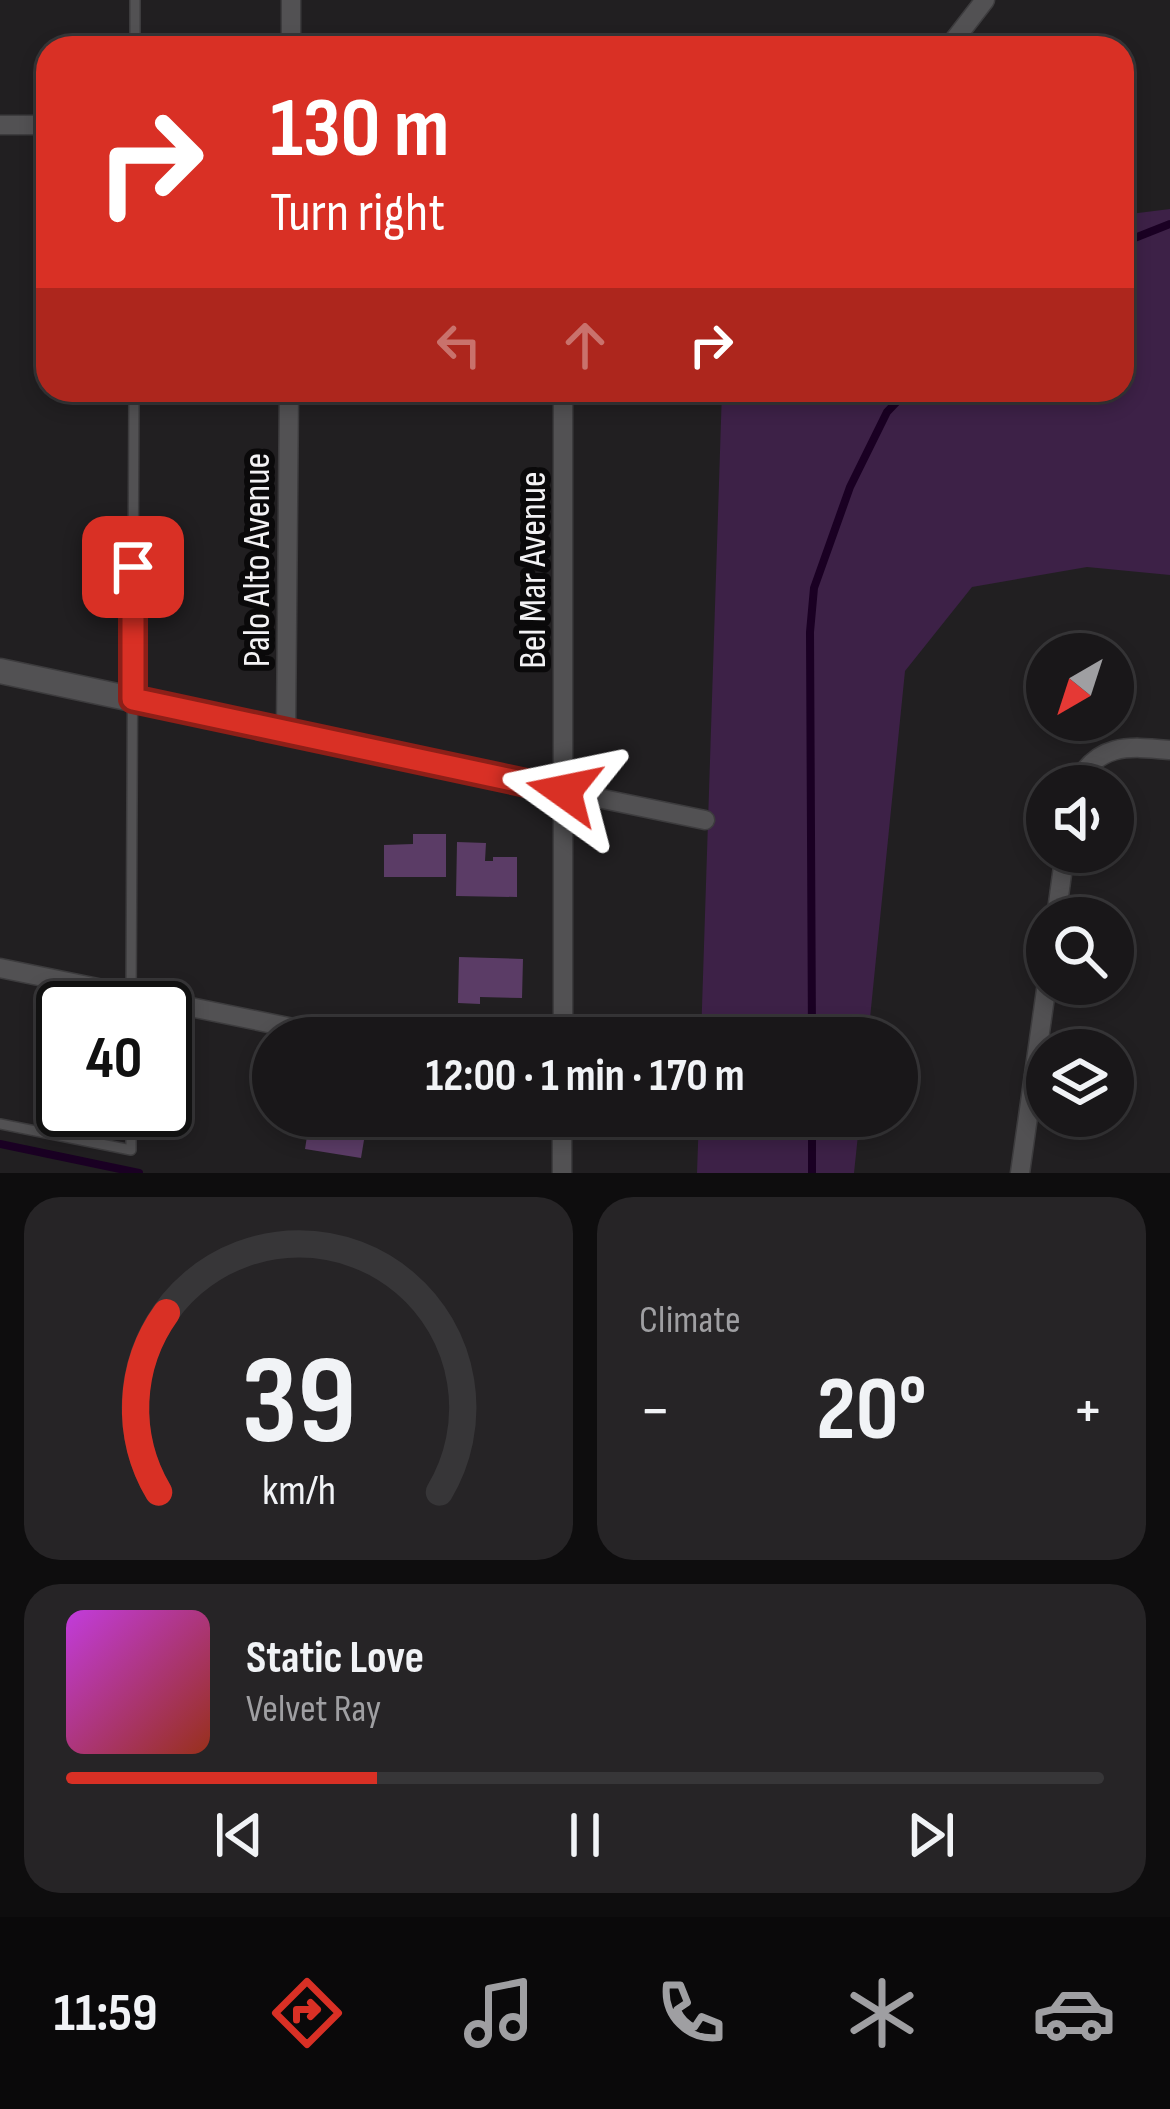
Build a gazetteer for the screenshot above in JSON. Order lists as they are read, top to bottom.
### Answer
{
  "streets": {
    "street": ["Palo Alto Avenue", "Bel Mar Avenue"]
  },
  "north": "bottom left",
  "page": {
    "turn": ["130 m", "Turn right"],
    "limit": "40",
    "trip": "12:00 · 1 min · 170 m",
    "tile": "Climate",
    "heat": ["−", "20°", "+"],
    "song": ["Static Love", "Velvet Ray"],
    "tabs": "11:59",
    "gauge": ["39", "km/h"]
  }
}
